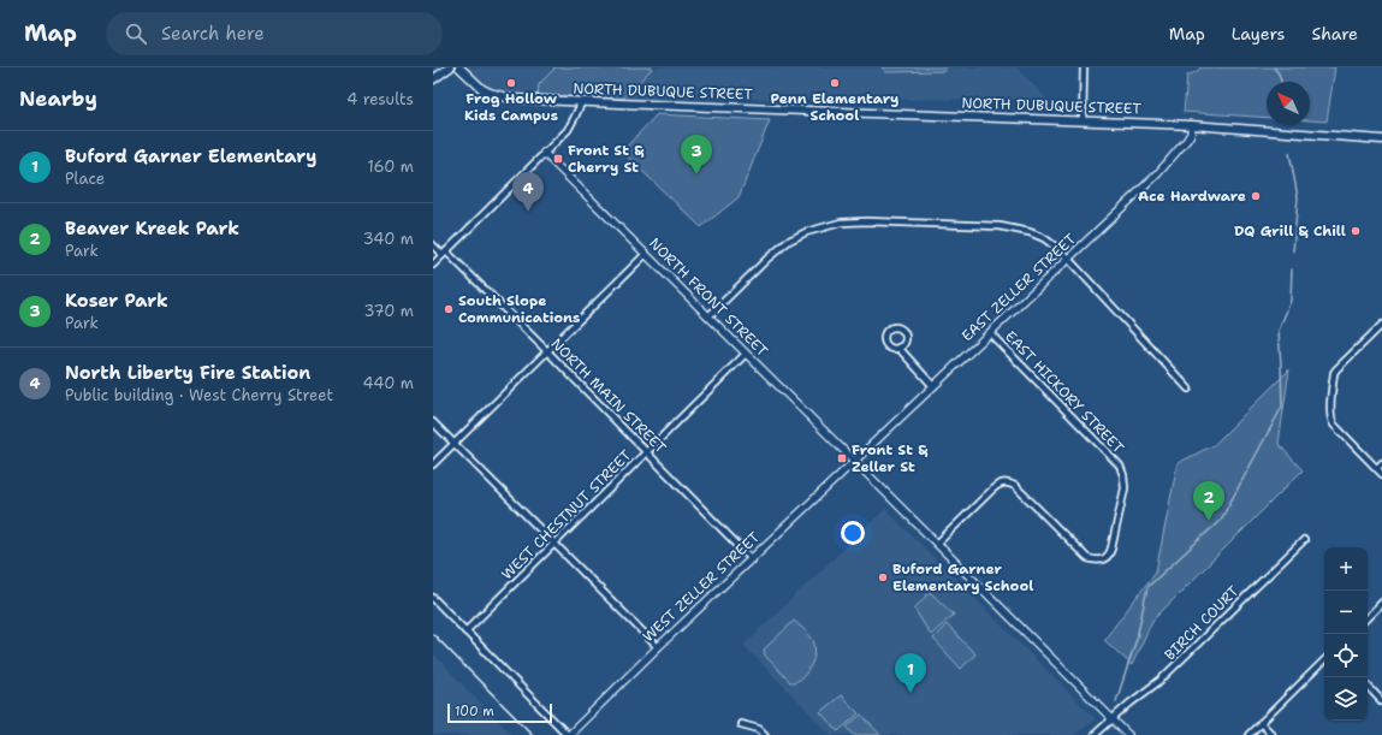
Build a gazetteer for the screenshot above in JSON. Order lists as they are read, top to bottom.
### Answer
{
  "streets": {
    "main road": ["NORTH DUBUQUE STREET"],
    "street": [
      "EAST ZELLER STREET",
      "NORTH FRONT STREET",
      "EAST HICKORY STREET",
      "NORTH MAIN STREET",
      "WEST CHESTNUT STREET",
      "WEST ZELLER STREET",
      "BIRCH COURT"
    ]
  },
  "crossings": [
    ["NORTH DUBUQUE STREET", "EAST ZELLER STREET"],
    ["EAST ZELLER STREET", "NORTH FRONT STREET"],
    ["EAST ZELLER STREET", "EAST HICKORY STREET"],
    ["EAST ZELLER STREET", "WEST ZELLER STREET"],
    ["NORTH FRONT STREET", "EAST HICKORY STREET"],
    ["NORTH FRONT STREET", "WEST CHESTNUT STREET"],
    ["NORTH FRONT STREET", "WEST ZELLER STREET"],
    ["NORTH FRONT STREET", "BIRCH COURT"],
    ["NORTH MAIN STREET", "WEST CHESTNUT STREET"],
    ["NORTH MAIN STREET", "WEST ZELLER STREET"]
  ],
  "places": {
    "other": [
      "Frog Hollow Kids Campus",
      "Penn Elementary School",
      "Ace Hardware",
      "DQ Grill & Chill",
      "South Slope Communications",
      "Buford Garner Elementary School"
    ],
    "transit": ["Front St & Cherry St", "Front St & Zeller St"]
  },
  "scale_bar": "100 m",
  "north": "top left",
  "page": {
    "header": "Map",
    "search": "Search here",
    "nav": ["Map", "Layers", "Share"],
    "heading": ["Nearby", "4 results"],
    "list": [
      {
        "mark": "1",
        "name": "Buford Garner Elementary",
        "note": "Place",
        "value": "160 m"
      },
      {
        "mark": "2",
        "name": "Beaver Kreek Park",
        "note": "Park",
        "value": "340 m"
      },
      {
        "mark": "3",
        "name": "Koser Park",
        "note": "Park",
        "value": "370 m"
      },
      {
        "mark": "4",
        "name": "North Liberty Fire Station",
        "note": "Public building · West Cherry Street",
        "value": "440 m"
      }
    ],
    "pins": [
      "3",
      "4",
      "2",
      "1"
    ],
    "map_buttons": ["+", "−"],
    "scale": "100 m"
  }
}
